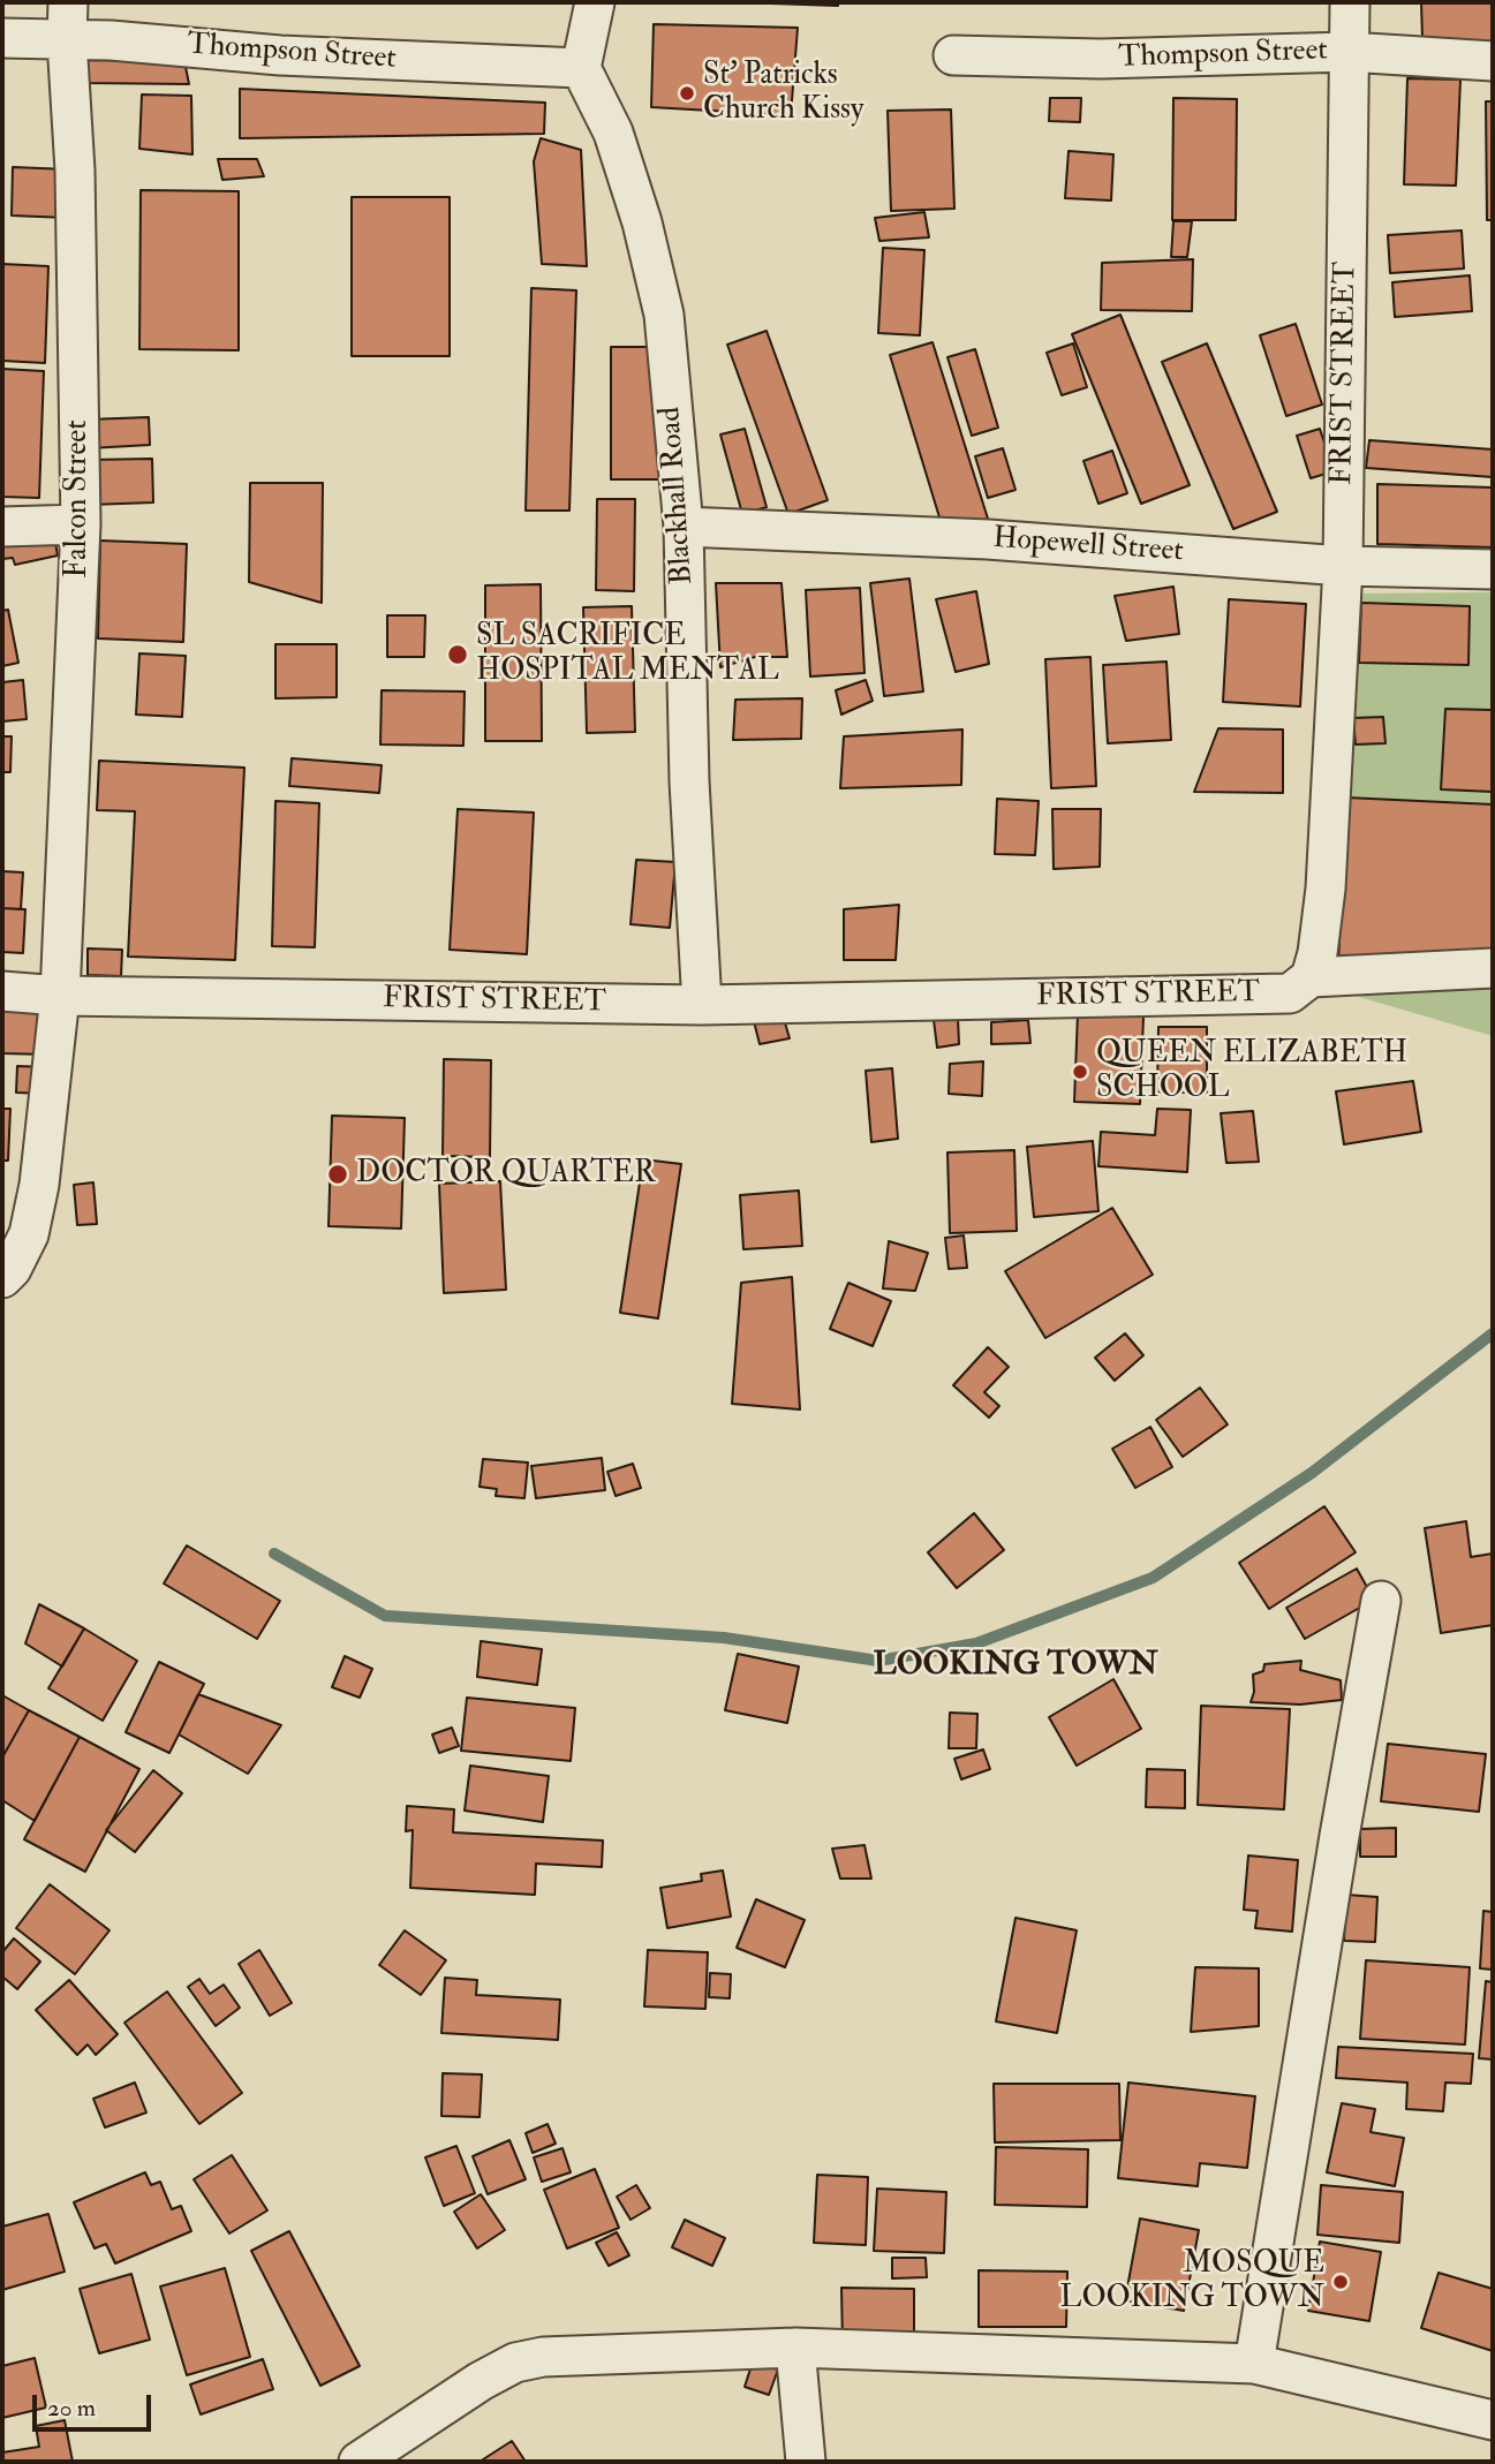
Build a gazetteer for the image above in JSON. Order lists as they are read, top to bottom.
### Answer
{
  "streets": {
    "street": [
      "Thompson Street",
      "FRIST STREET",
      "Blackhall Road",
      "Falcon Street",
      "Hopewell Street"
    ]
  },
  "crossings": [
    ["Thompson Street", "FRIST STREET"],
    ["Thompson Street", "Blackhall Road"],
    ["Thompson Street", "Falcon Street"],
    ["FRIST STREET", "Blackhall Road"],
    ["FRIST STREET", "Falcon Street"],
    ["FRIST STREET", "Hopewell Street"],
    ["Blackhall Road", "Hopewell Street"]
  ],
  "districts": ["LOOKING TOWN"],
  "places": [
    "St' Patricks Church Kissy",
    "SL SACRIFICE HOSPITAL MENTAL",
    "QUEEN ELIZABETH SCHOOL",
    "DOCTOR QUARTER",
    "MOSQUE LOOKING TOWN"
  ],
  "scale_bar": "20 m"
}
